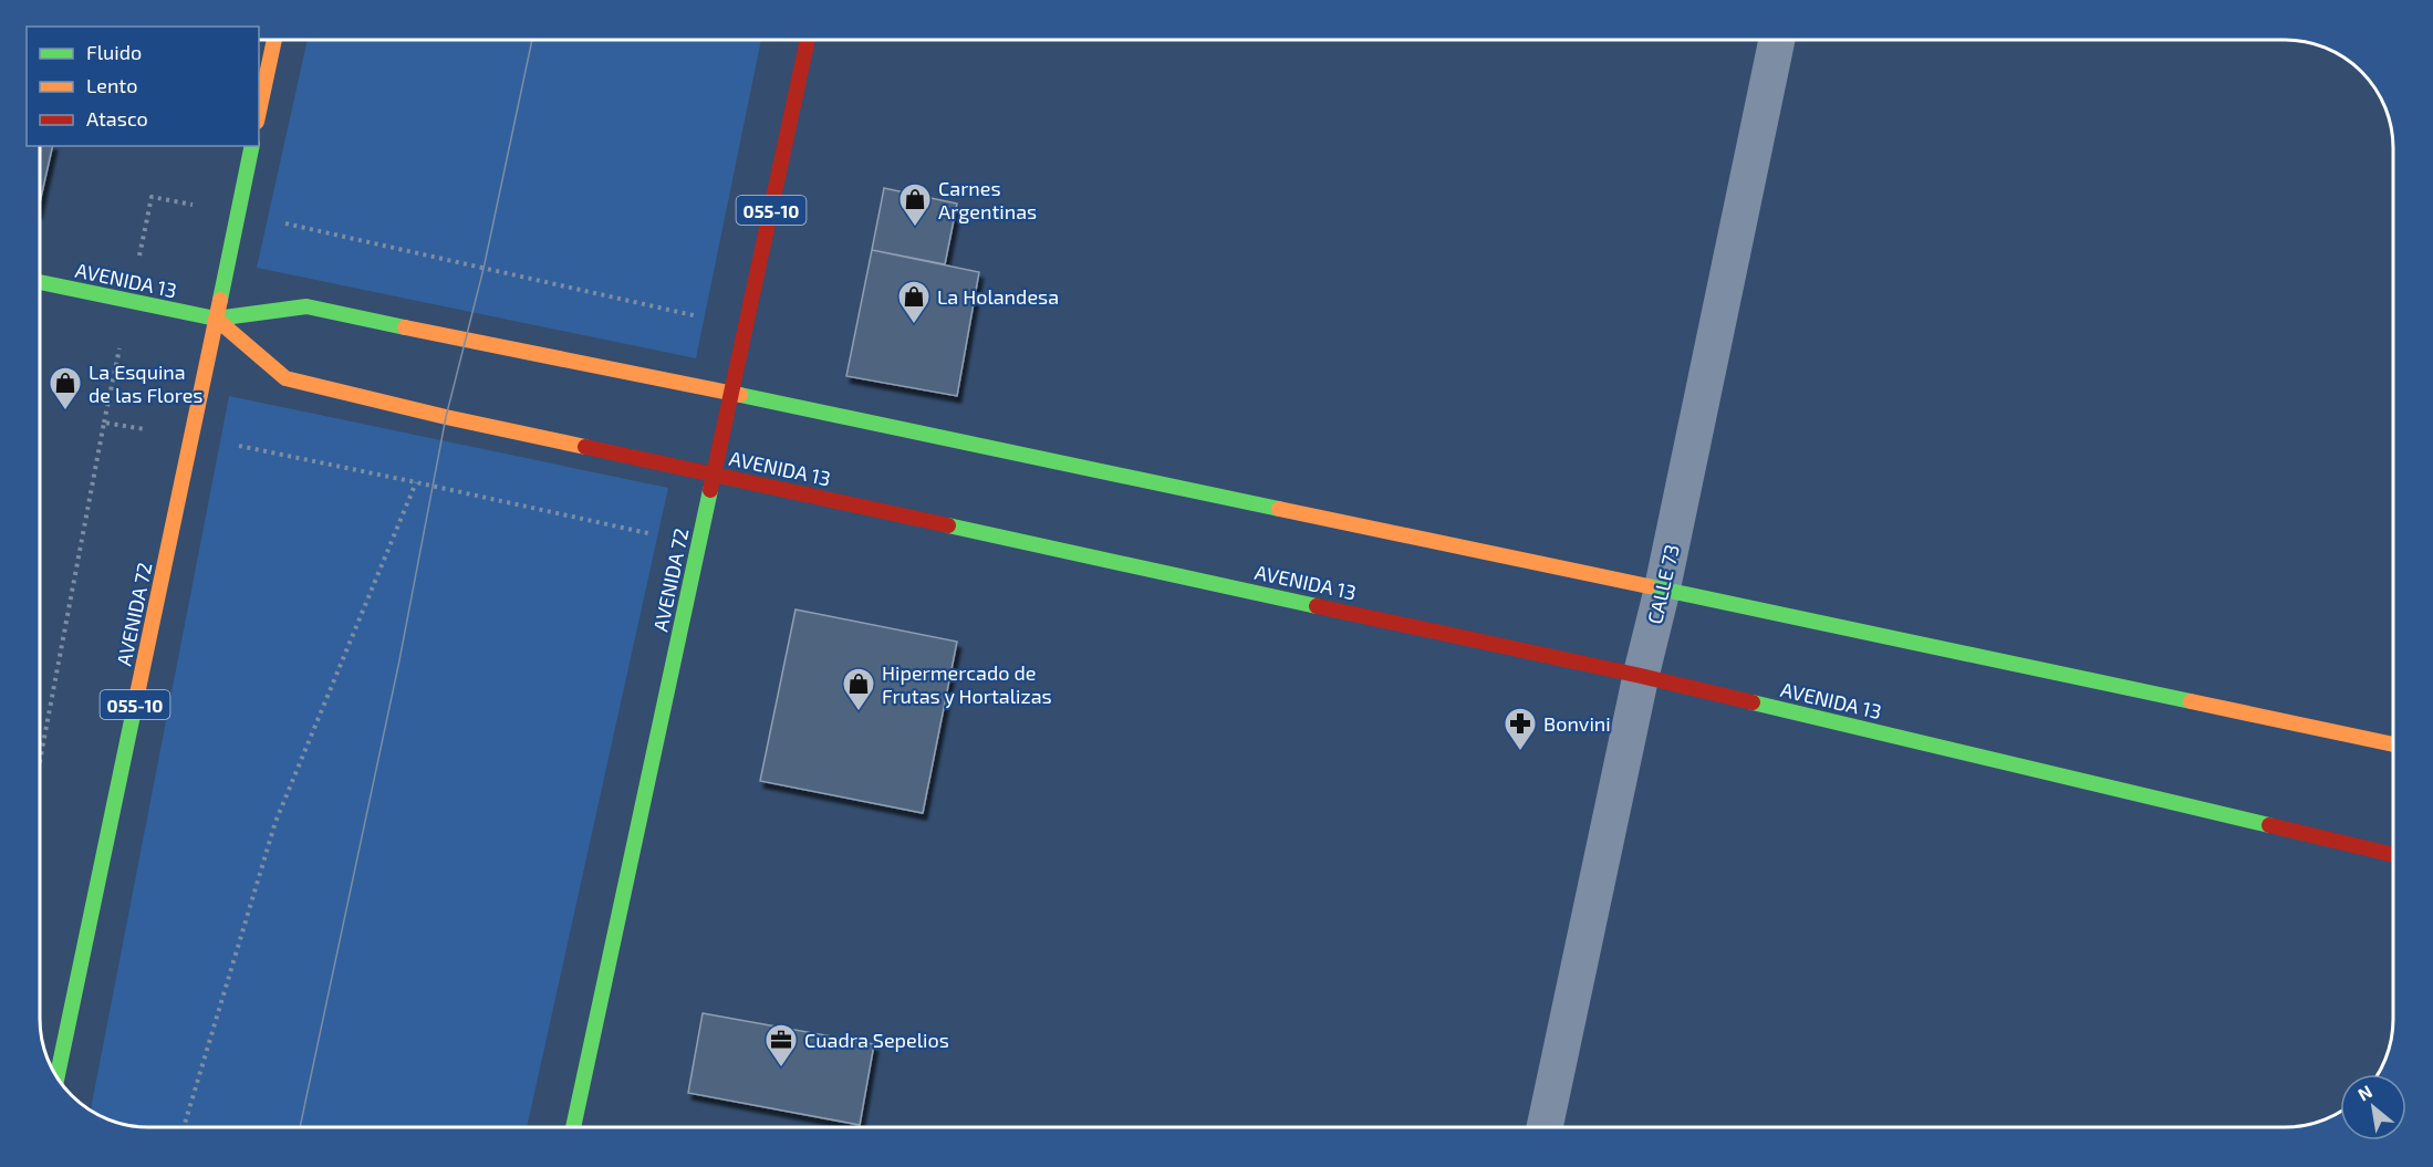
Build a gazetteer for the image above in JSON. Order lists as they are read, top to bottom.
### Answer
{
  "streets": {
    "main road": ["055-10", "AVENIDA 13", "AVENIDA 72"],
    "street": ["CALLE 73"]
  },
  "crossings": [
    ["AVENIDA 13", "AVENIDA 72"],
    ["AVENIDA 13", "CALLE 73"]
  ],
  "places": {
    "shop": [
      "Carnes Argentinas",
      "La Holandesa",
      "La Esquina de las Flores",
      "Hipermercado de Frutas y Hortalizas"
    ],
    "pharmacy": ["Bonvini"],
    "office": ["Cuadra Sepelios"]
  },
  "legend": ["Fluido", "Lento", "Atasco"],
  "north": "top left"
}
